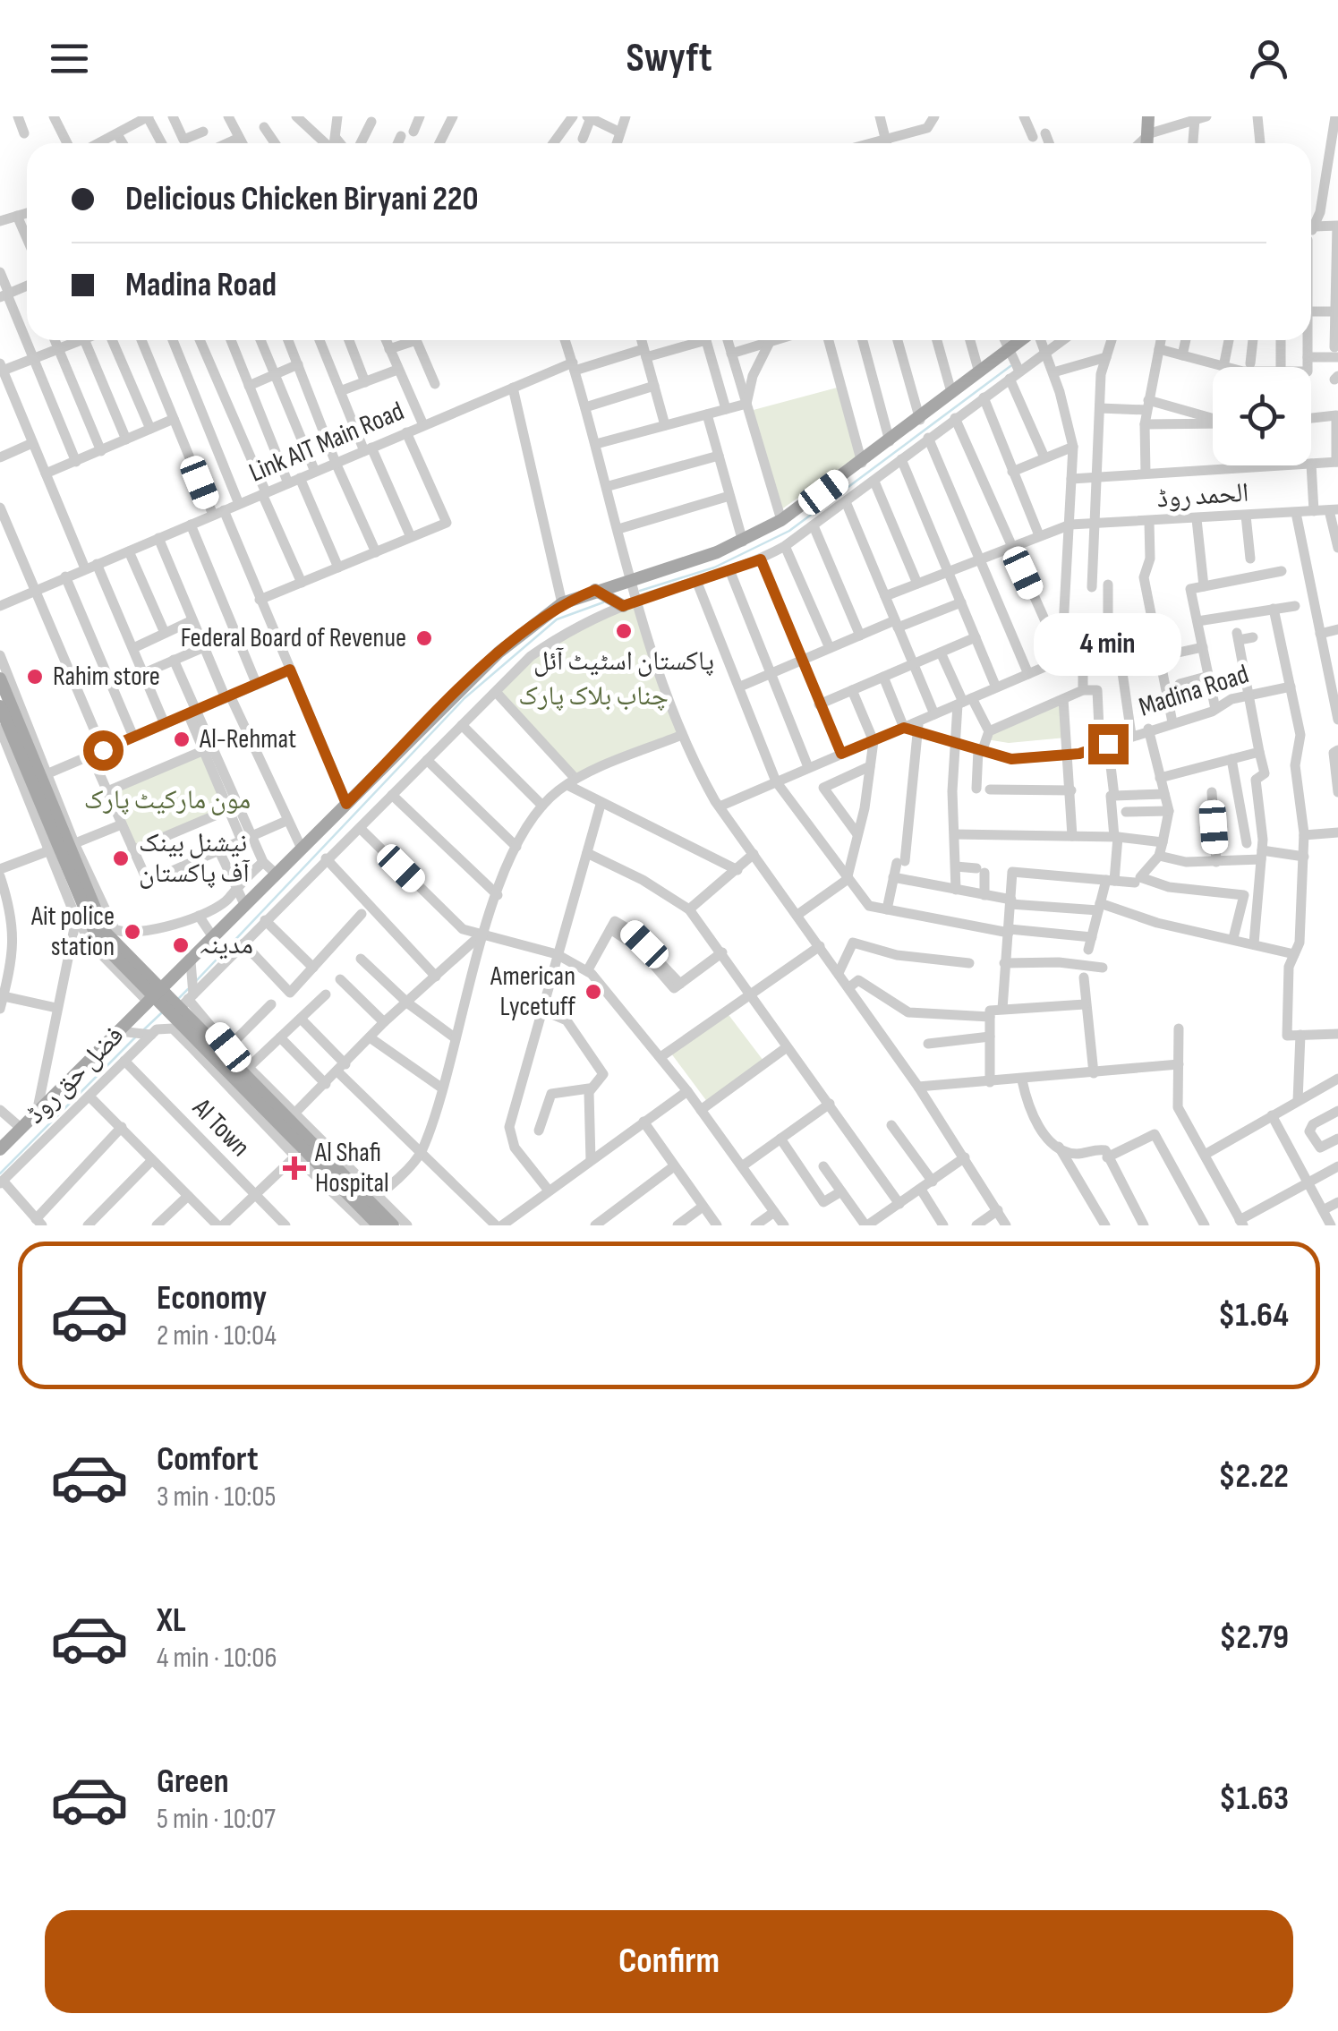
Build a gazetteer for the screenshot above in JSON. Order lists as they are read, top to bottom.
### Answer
{
  "streets": {
    "main road": ["فضل حق روڈ"],
    "street": [
      "Link AIT Main Road",
      "الحمد روڈ",
      "Madina Road",
      "AI Town"
    ]
  },
  "crossings": [
    ["فضل حق روڈ", "AI Town"]
  ],
  "parks": ["چناب بلاک پارک", "مون مارکیٹ پارک"],
  "places": {
    "other": [
      "پاکستان اسٹیٹ آئل",
      "Federal Board of Revenue",
      "Rahim store",
      "Al-Rehmat",
      "نیشنل بینک آف پاکستان",
      "Ait police station",
      "مدینہ",
      "American Lycetuff"
    ],
    "health": ["Al Shafi Hospital"]
  },
  "page": {
    "header": "Swyft",
    "banner": ["Delicious Chicken Biryani 220", "Madina Road"],
    "bubble": "4 min",
    "list": [
      {
        "name": "Economy",
        "note": "2 min · 10:04",
        "value": "$1.64"
      },
      {
        "name": "Comfort",
        "note": "3 min · 10:05",
        "value": "$2.22"
      },
      {
        "name": "XL",
        "note": "4 min · 10:06",
        "value": "$2.79"
      },
      {
        "name": "Green",
        "note": "5 min · 10:07",
        "value": "$1.63"
      }
    ],
    "buttons": "Confirm"
  }
}
